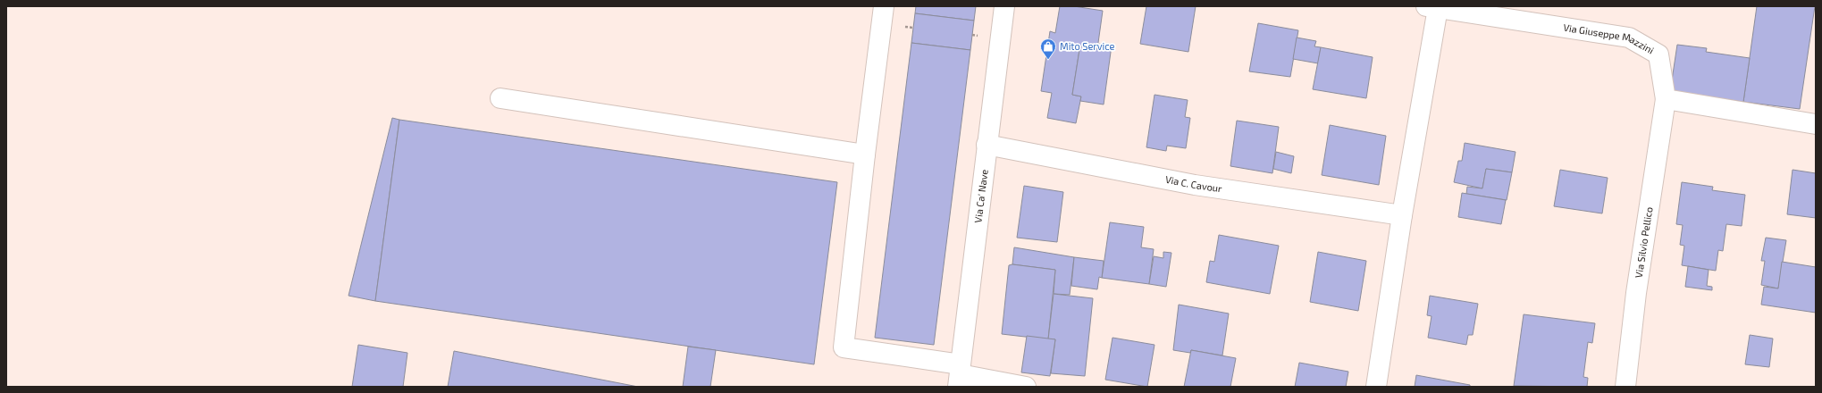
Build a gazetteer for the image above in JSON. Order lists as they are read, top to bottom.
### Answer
{
  "streets": {
    "street": [
      "Via Giuseppe Mazzini",
      "Via C. Cavour",
      "Via Ca' Nave",
      "Via Silvio Pellico"
    ]
  },
  "crossings": [
    ["Via Giuseppe Mazzini", "Via Silvio Pellico"],
    ["Via C. Cavour", "Via Ca' Nave"]
  ],
  "places": {
    "shop": ["Mito Service"]
  }
}
